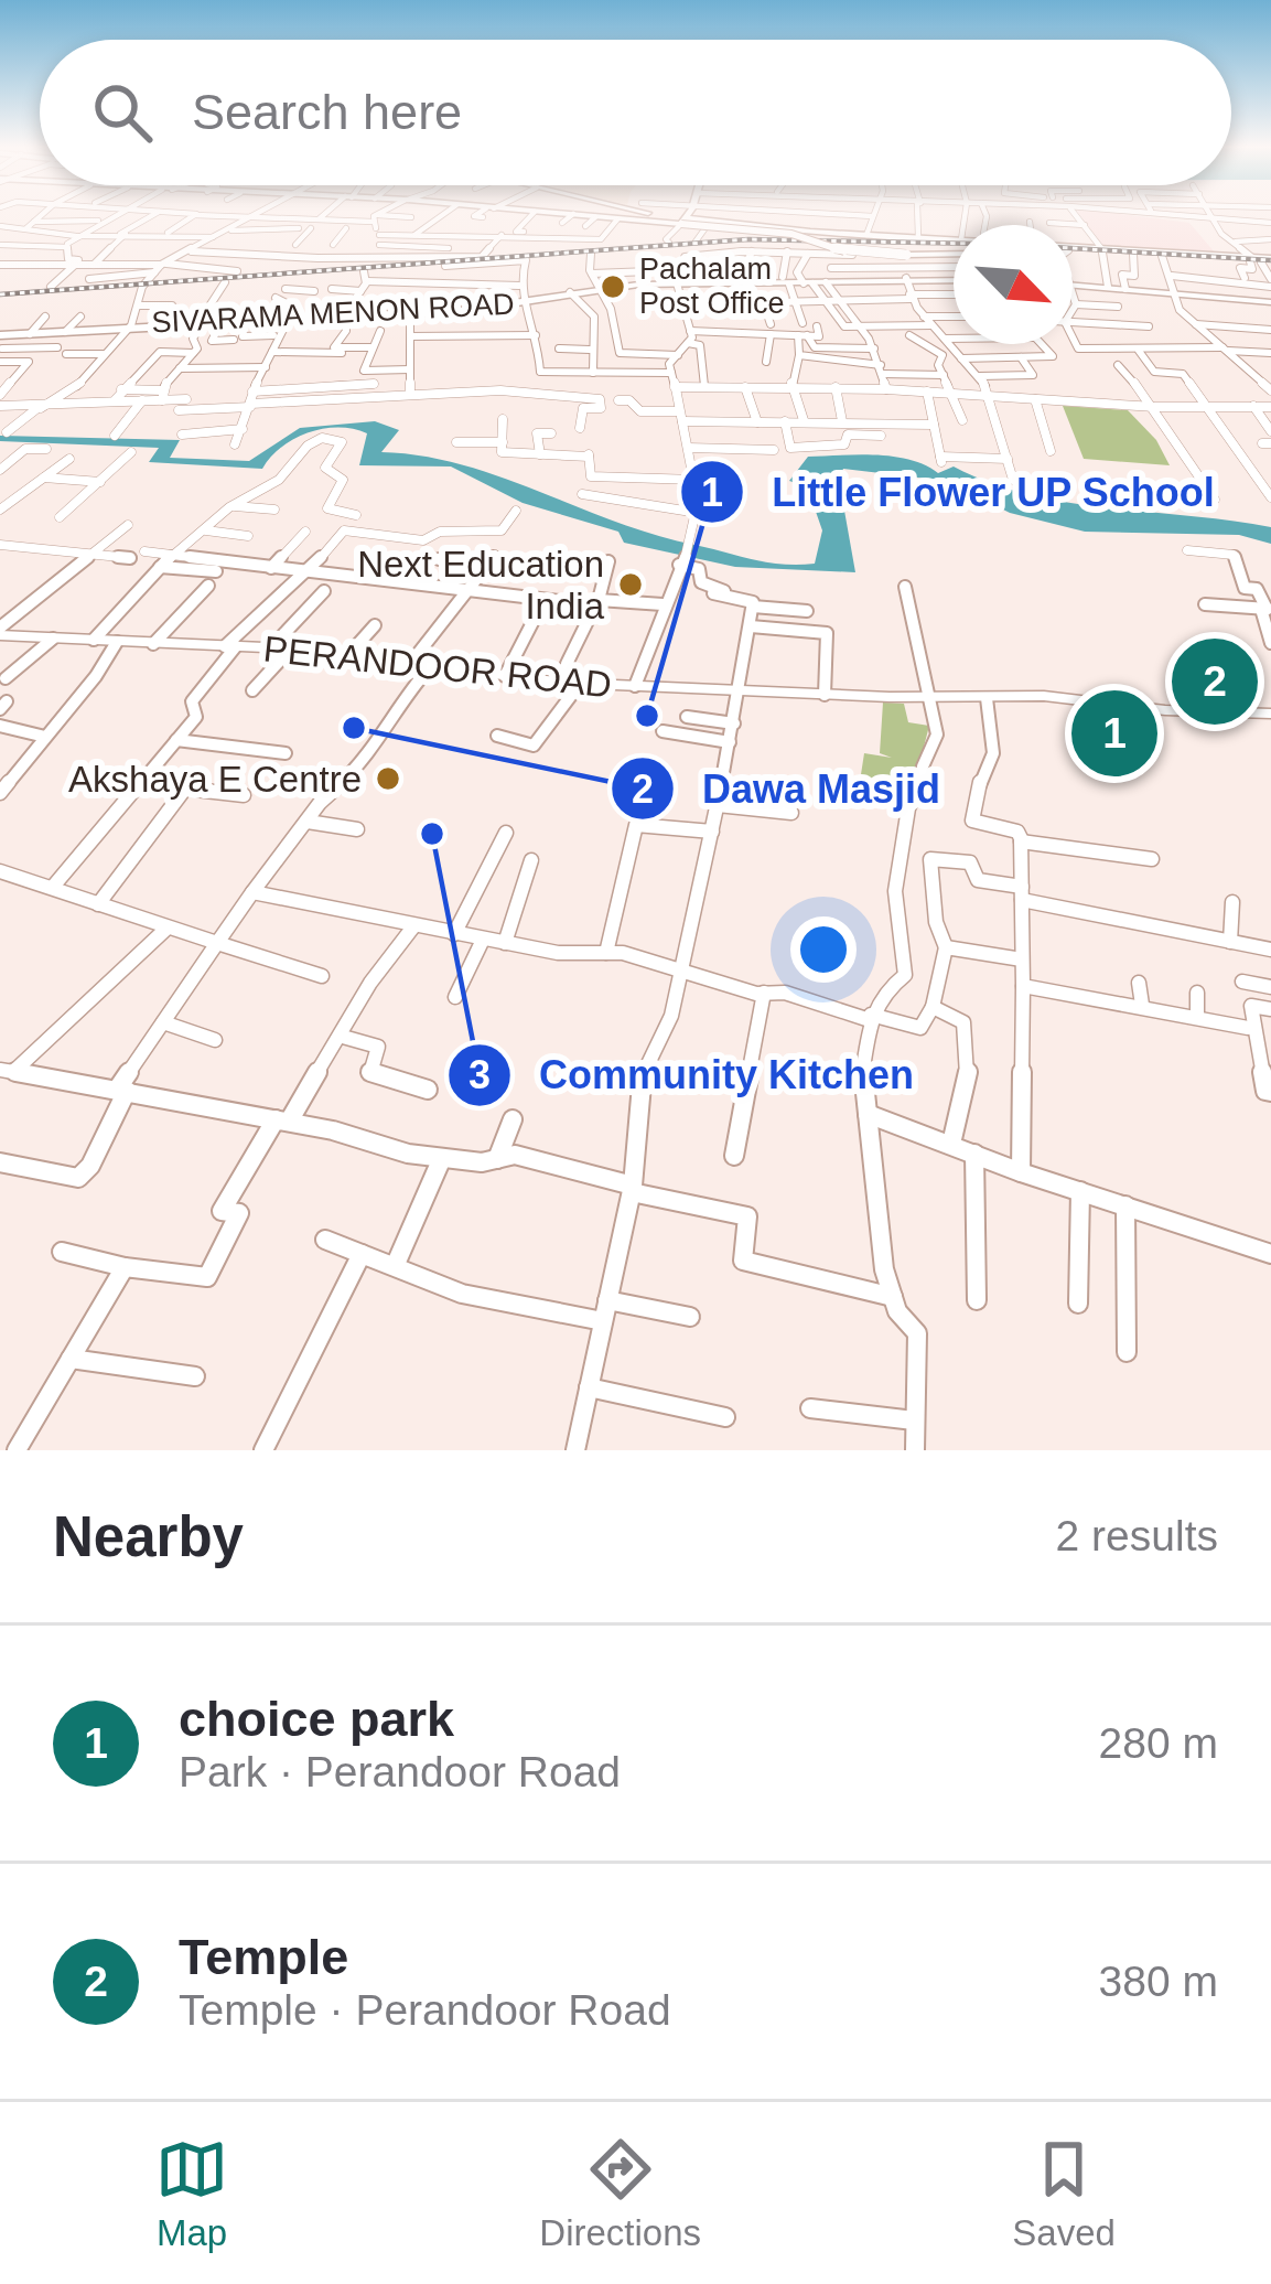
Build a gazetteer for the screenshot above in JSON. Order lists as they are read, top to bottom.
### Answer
{
  "streets": {
    "street": ["SIVARAMA MENON ROAD", "PERANDOOR ROAD"]
  },
  "places": [
    "Pachalam Post Office",
    "Next Education India",
    "Little Flower UP School",
    "Dawa Masjid",
    "Akshaya E Centre",
    "Community Kitchen"
  ],
  "north": "bottom right",
  "page": {
    "search": "Search here",
    "pins": ["2", "1"],
    "heading": ["Nearby", "2 results"],
    "list": [
      {
        "mark": "1",
        "name": "choice park",
        "note": "Park · Perandoor Road",
        "value": "280 m"
      },
      {
        "mark": "2",
        "name": "Temple",
        "note": "Temple · Perandoor Road",
        "value": "380 m"
      }
    ],
    "nav": ["Map", "Directions", "Saved"]
  }
}
